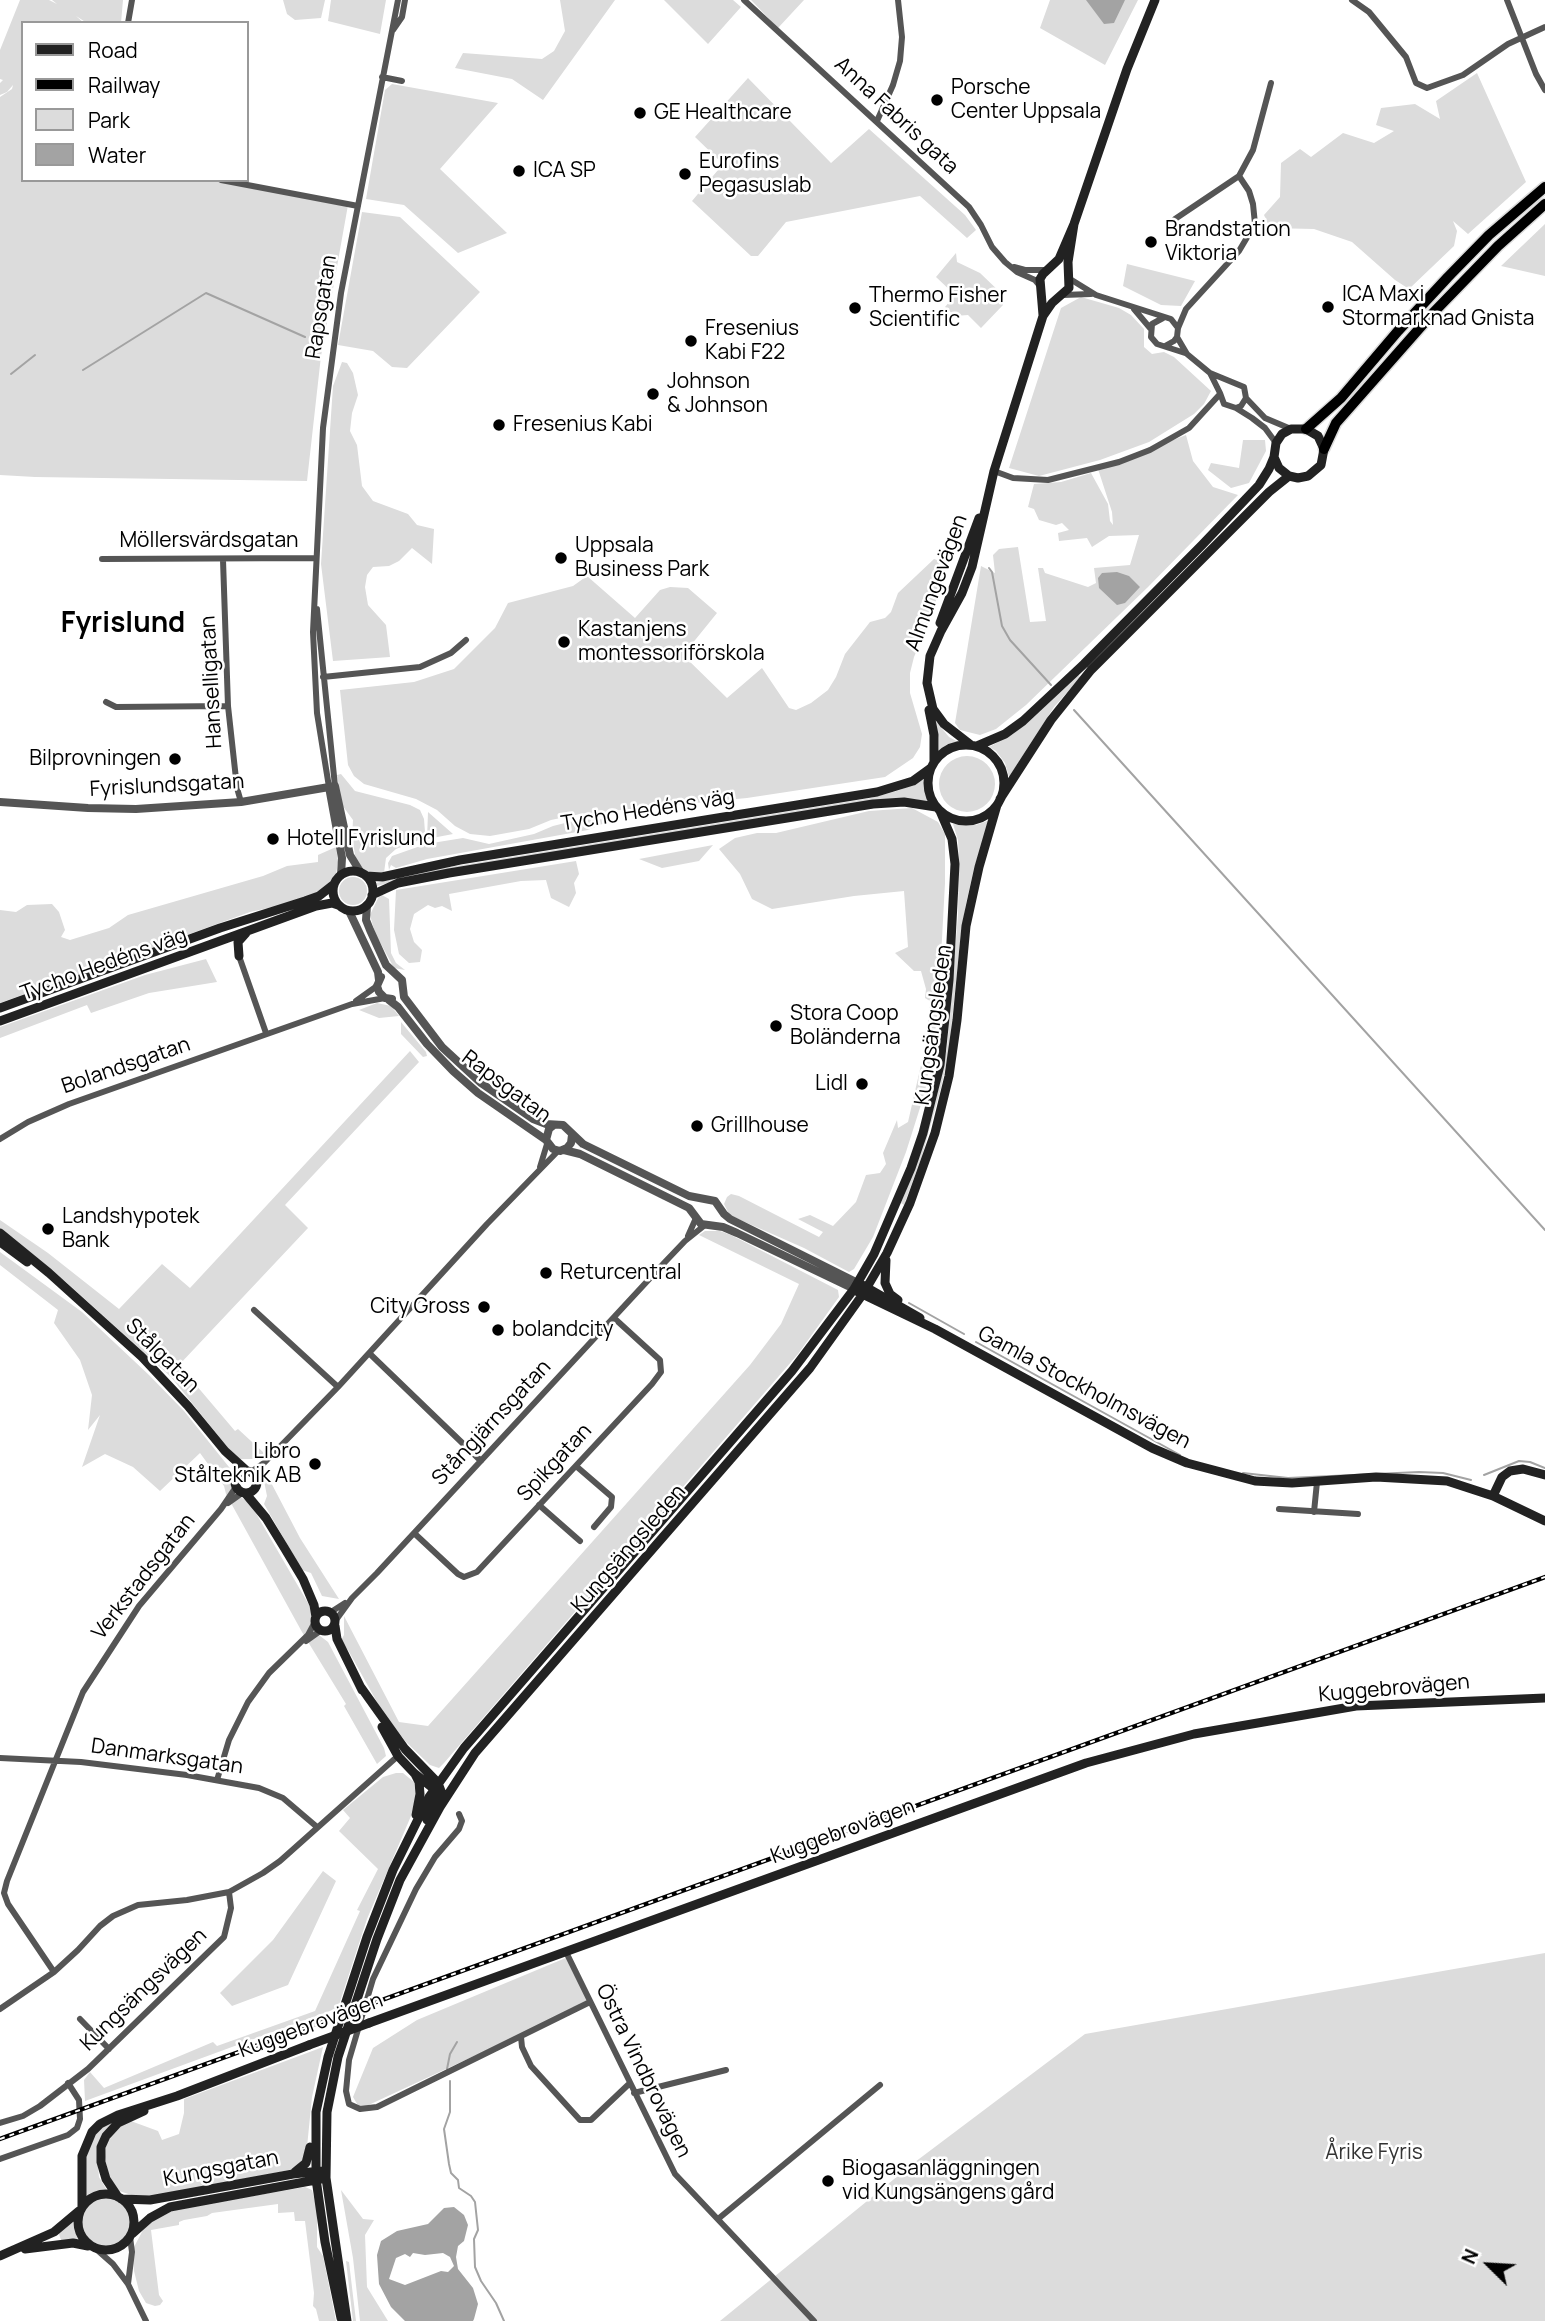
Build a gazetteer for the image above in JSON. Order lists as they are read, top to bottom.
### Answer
{
  "streets": {
    "main road": [
      "Almungevägen",
      "Tycho Hedéns väg",
      "Kungsängsleden",
      "Stålgatan",
      "Gamla Stockholmsvägen",
      "Kuggebrovägen",
      "Kungsgatan"
    ],
    "street": [
      "Anna Fabris gata",
      "Rapsgatan",
      "Möllersvärdsgatan",
      "Hanselligatan",
      "Fyrislundsgatan",
      "Bolandsgatan",
      "Stångjärnsgatan",
      "Spikgatan",
      "Verkstadsgatan",
      "Danmarksgatan",
      "Kungsängsvägen",
      "Östra Vindbrovägen"
    ]
  },
  "crossings": [
    ["Anna Fabris gata", "Almungevägen"],
    ["Rapsgatan", "Möllersvärdsgatan"],
    ["Rapsgatan", "Fyrislundsgatan"],
    ["Rapsgatan", "Tycho Hedéns väg"],
    ["Rapsgatan", "Bolandsgatan"],
    ["Rapsgatan", "Stångjärnsgatan"],
    ["Möllersvärdsgatan", "Hanselligatan"],
    ["Almungevägen", "Tycho Hedéns väg"],
    ["Almungevägen", "Kungsängsleden"],
    ["Hanselligatan", "Fyrislundsgatan"],
    ["Tycho Hedéns väg", "Kungsängsleden"],
    ["Tycho Hedéns väg", "Bolandsgatan"],
    ["Kungsängsleden", "Stålgatan"],
    ["Kungsängsleden", "Gamla Stockholmsvägen"],
    ["Kungsängsleden", "Kungsgatan"],
    ["Stålgatan", "Stångjärnsgatan"],
    ["Stålgatan", "Verkstadsgatan"],
    ["Stångjärnsgatan", "Spikgatan"],
    ["Verkstadsgatan", "Danmarksgatan"],
    ["Kuggebrovägen", "Östra Vindbrovägen"],
    ["Kuggebrovägen", "Kungsgatan"]
  ],
  "districts": ["Fyrislund"],
  "parks": ["Årike Fyris"],
  "places": [
    "Porsche Center Uppsala",
    "GE Healthcare",
    "ICA SP",
    "Eurofins Pegasuslab",
    "Brandstation Viktoria",
    "ICA Maxi Stormarknad Gnista",
    "Thermo Fisher Scientific",
    "Fresenius Kabi F22",
    "Johnson & Johnson",
    "Fresenius Kabi",
    "Uppsala Business Park",
    "Kastanjens montessoriförskola",
    "Bilprovningen",
    "Hotell Fyrislund",
    "Stora Coop Boländerna",
    "Lidl",
    "Grillhouse",
    "Landshypotek Bank",
    "Returcentral",
    "City Gross",
    "bolandcity",
    "Libro Stålteknik AB",
    "Biogasanläggningen vid Kungsängens gård"
  ],
  "legend": [
    "Road",
    "Railway",
    "Park",
    "Water"
  ],
  "north": "top left"
}
